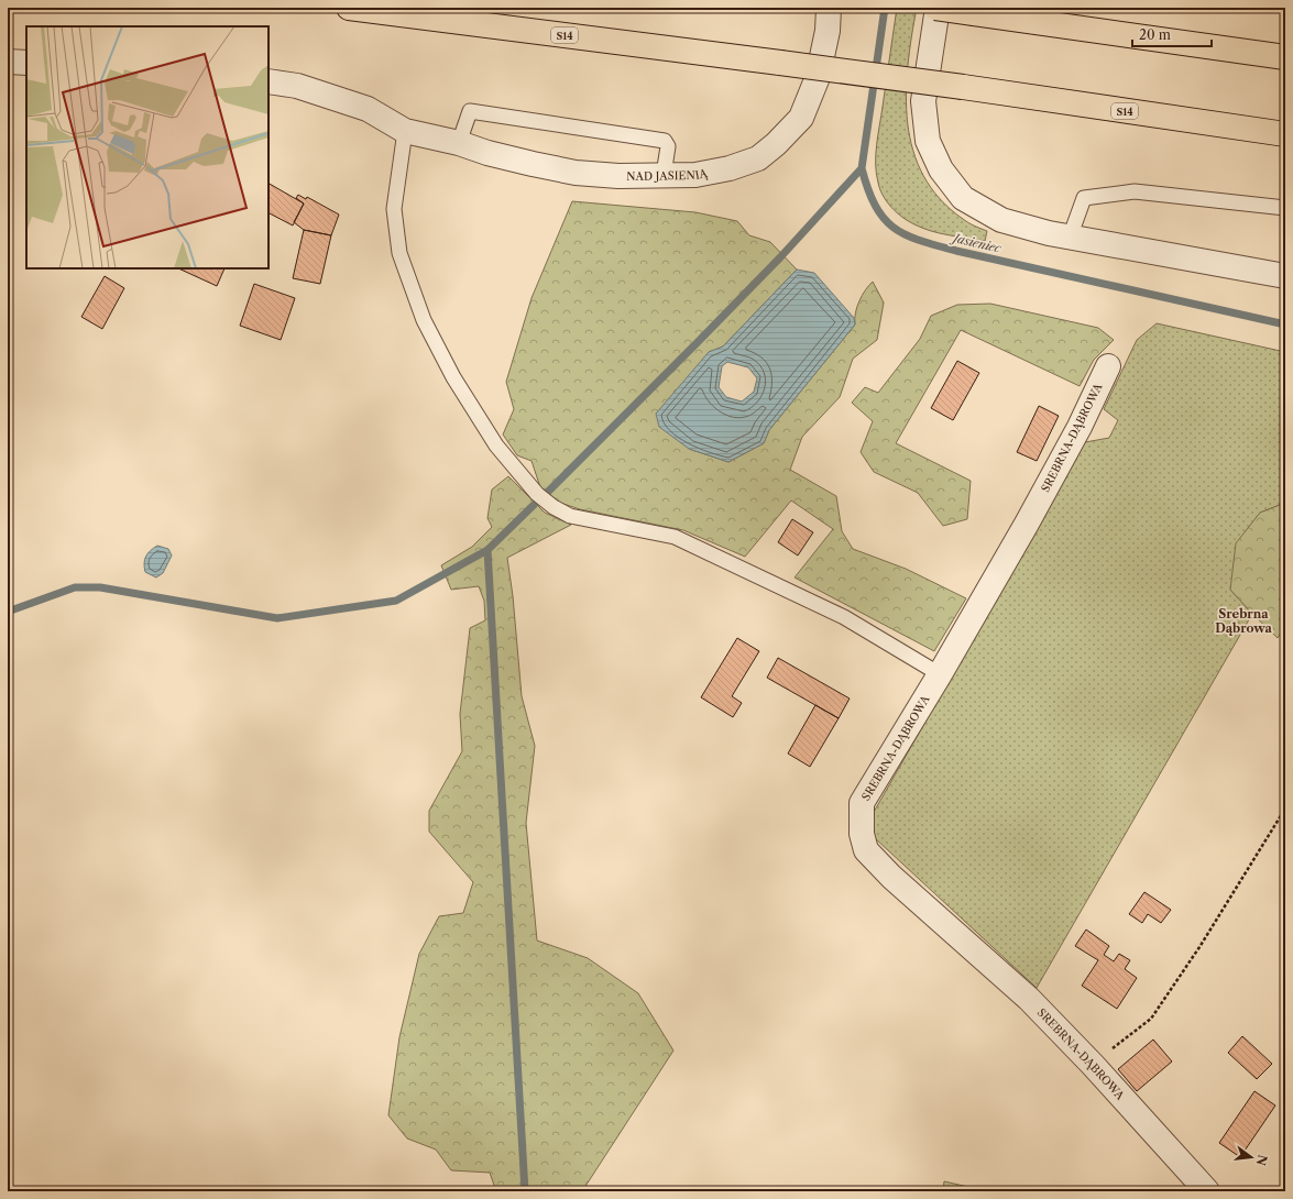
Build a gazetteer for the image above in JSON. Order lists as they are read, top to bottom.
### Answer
{
  "streets": {
    "highway": ["S14"],
    "street": ["NAD JASIENIĄ", "SREBRNA-DĄBROWA"]
  },
  "districts": ["Srebrna Dąbrowa"],
  "water": ["Jasieniec"],
  "scale_bar": "20 m",
  "north": "right"
}
